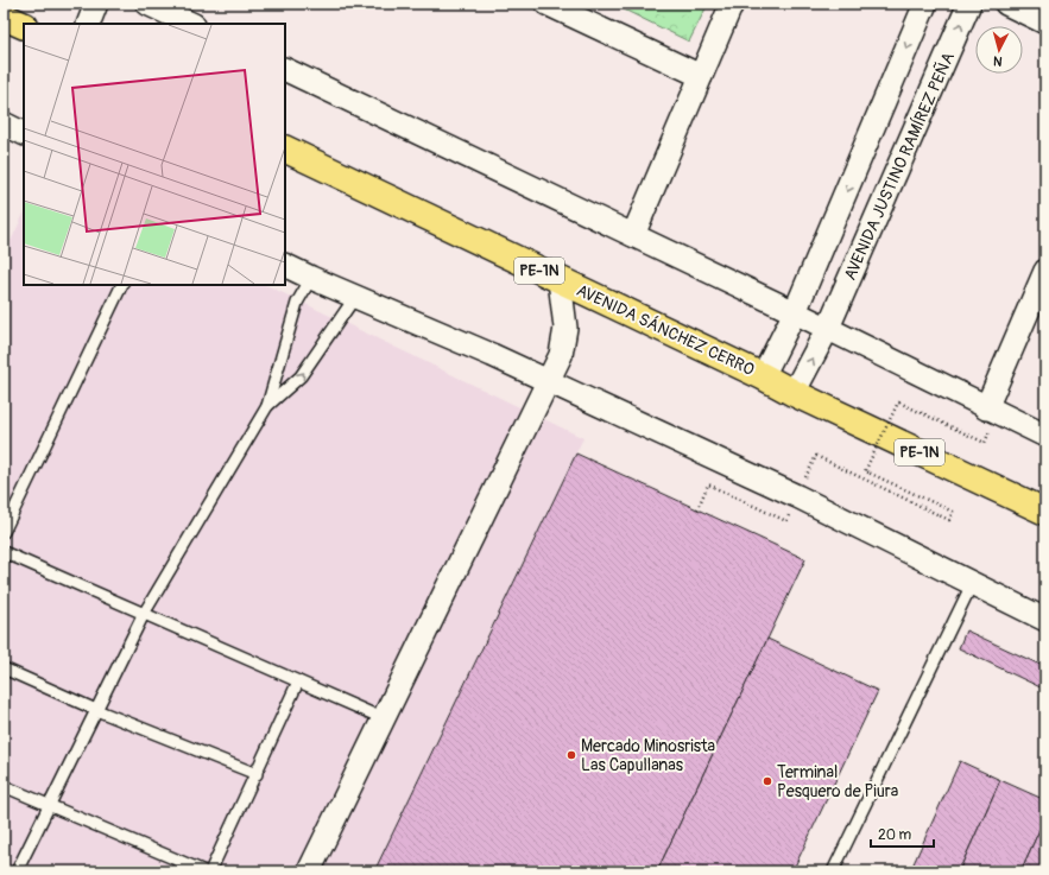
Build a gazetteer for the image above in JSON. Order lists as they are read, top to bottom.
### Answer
{
  "streets": {
    "highway": ["PE-1N", "AVENIDA SÁNCHEZ CERRO"],
    "street": ["AVENIDA JUSTINO RAMÍREZ PEÑA"]
  },
  "crossings": [
    ["AVENIDA JUSTINO RAMÍREZ PEÑA", "AVENIDA SÁNCHEZ CERRO"]
  ],
  "places": ["Mercado Minosrista Las Capullanas", "Terminal Pesquero de Piura"],
  "scale_bar": "20 m",
  "north": "bottom"
}
